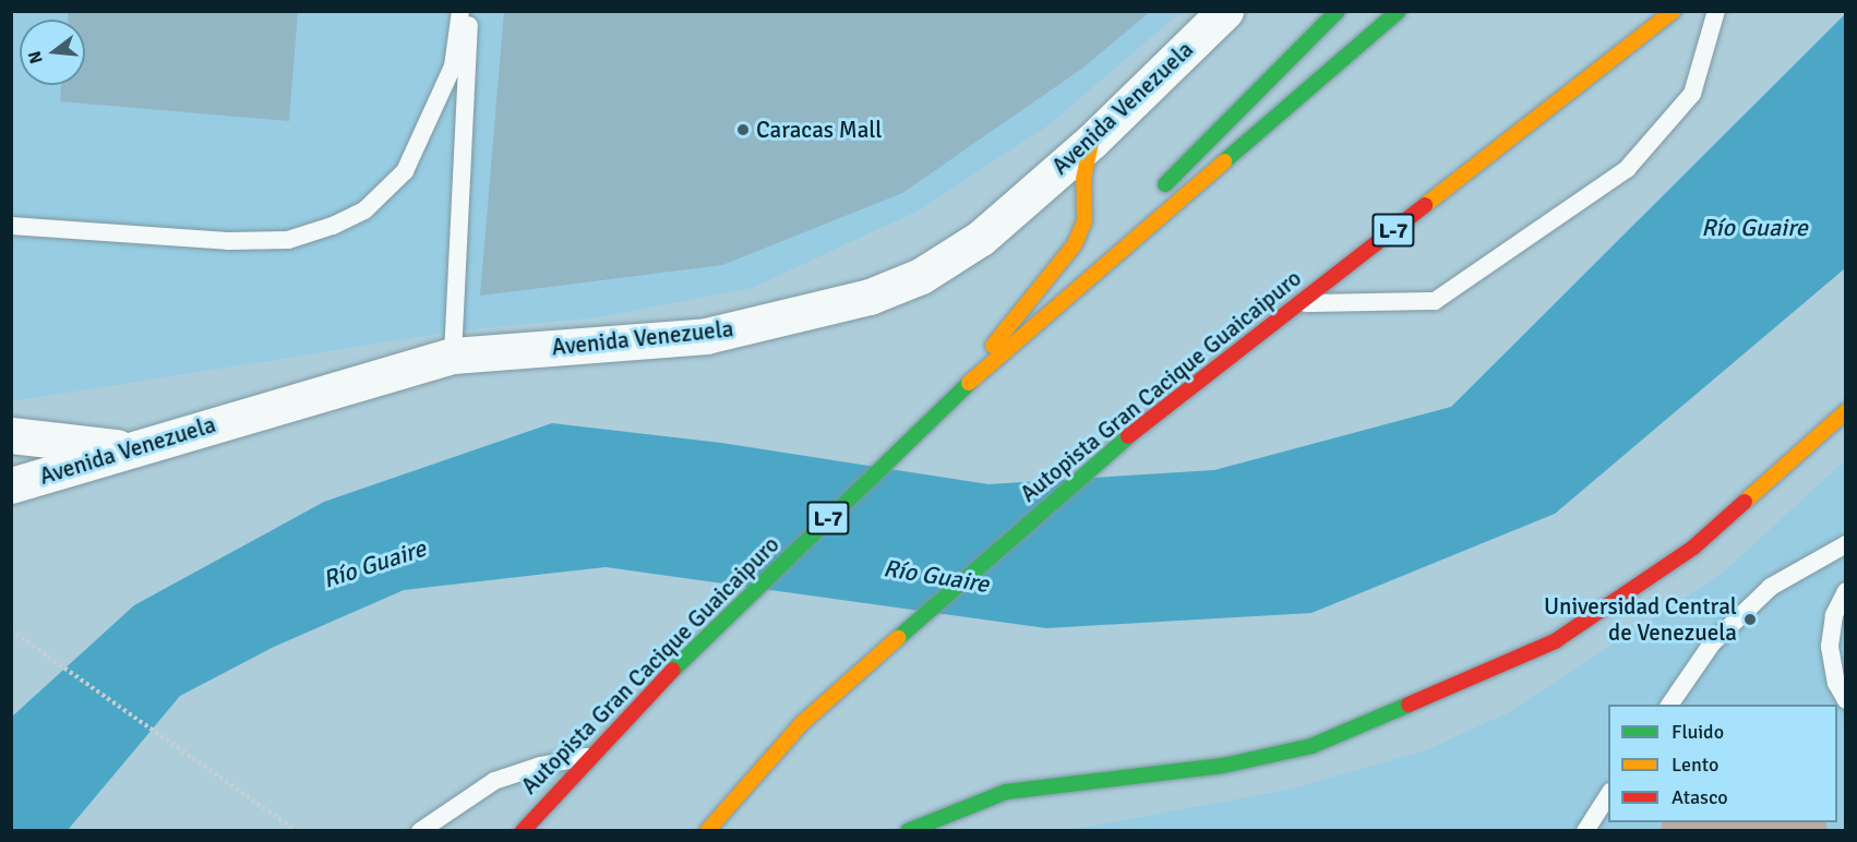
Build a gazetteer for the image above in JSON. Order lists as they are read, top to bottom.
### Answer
{
  "streets": {
    "main road": ["L-7", "Autopista Gran Cacique Guaicaipuro"],
    "street": ["Avenida Venezuela"]
  },
  "water": ["Río Guaire"],
  "places": ["Caracas Mall", "Universidad Central de Venezuela"],
  "legend": ["Fluido", "Lento", "Atasco"],
  "north": "left"
}
